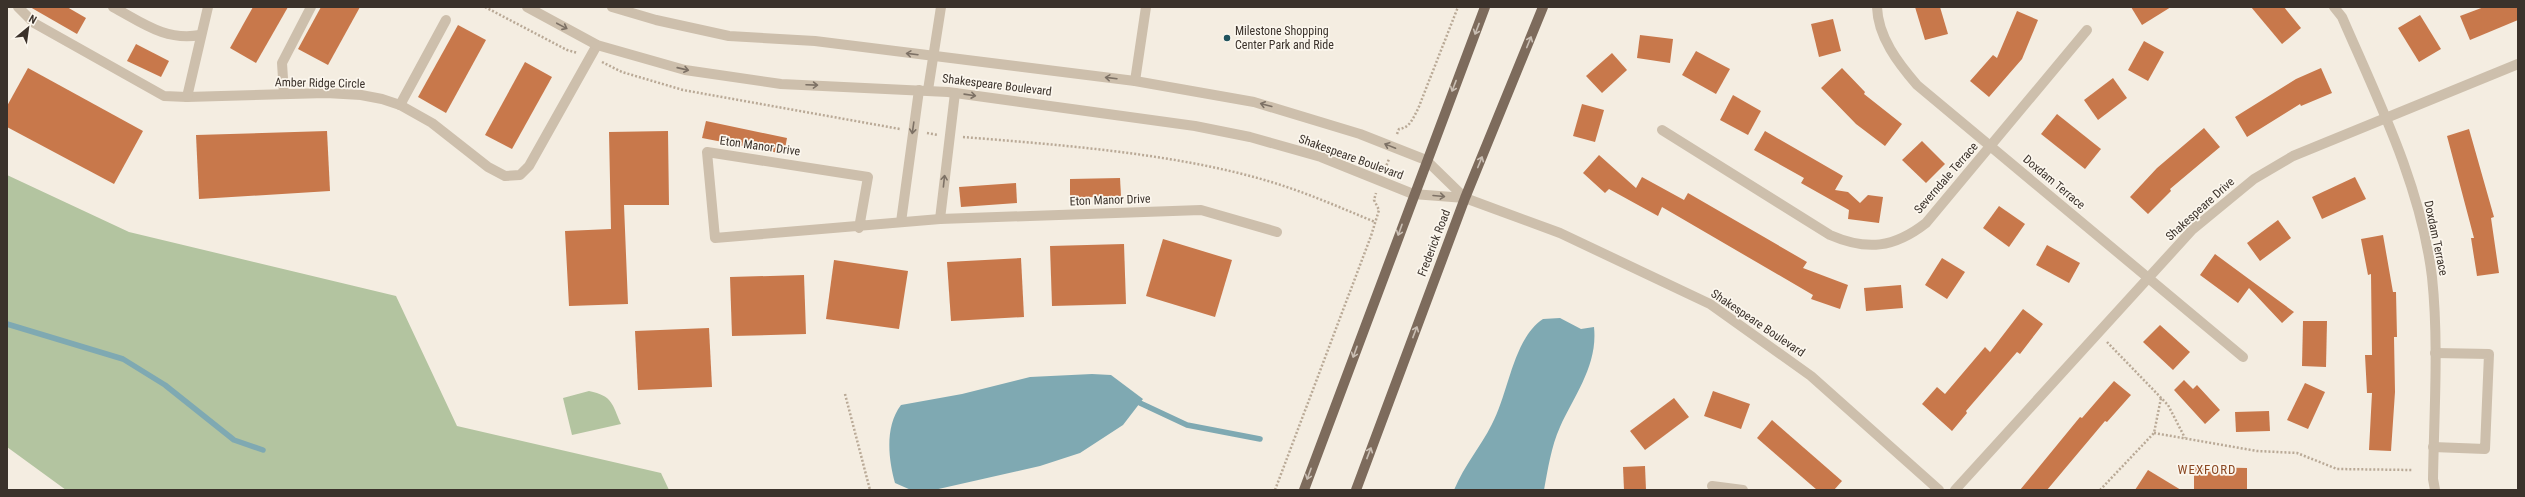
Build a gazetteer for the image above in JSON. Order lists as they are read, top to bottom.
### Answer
{
  "streets": {
    "main road": ["Frederick Road"],
    "street": [
      "Amber Ridge Circle",
      "Shakespeare Boulevard",
      "Eton Manor Drive",
      "Severndale Terrace",
      "Doxdam Terrace",
      "Shakespeare Drive"
    ]
  },
  "crossings": [
    ["Amber Ridge Circle", "Shakespeare Boulevard"],
    ["Shakespeare Boulevard", "Frederick Road"],
    ["Severndale Terrace", "Doxdam Terrace"],
    ["Doxdam Terrace", "Shakespeare Drive"]
  ],
  "districts": ["WEXFORD"],
  "places": ["Milestone Shopping Center Park and Ride"],
  "north": "top right"
}
